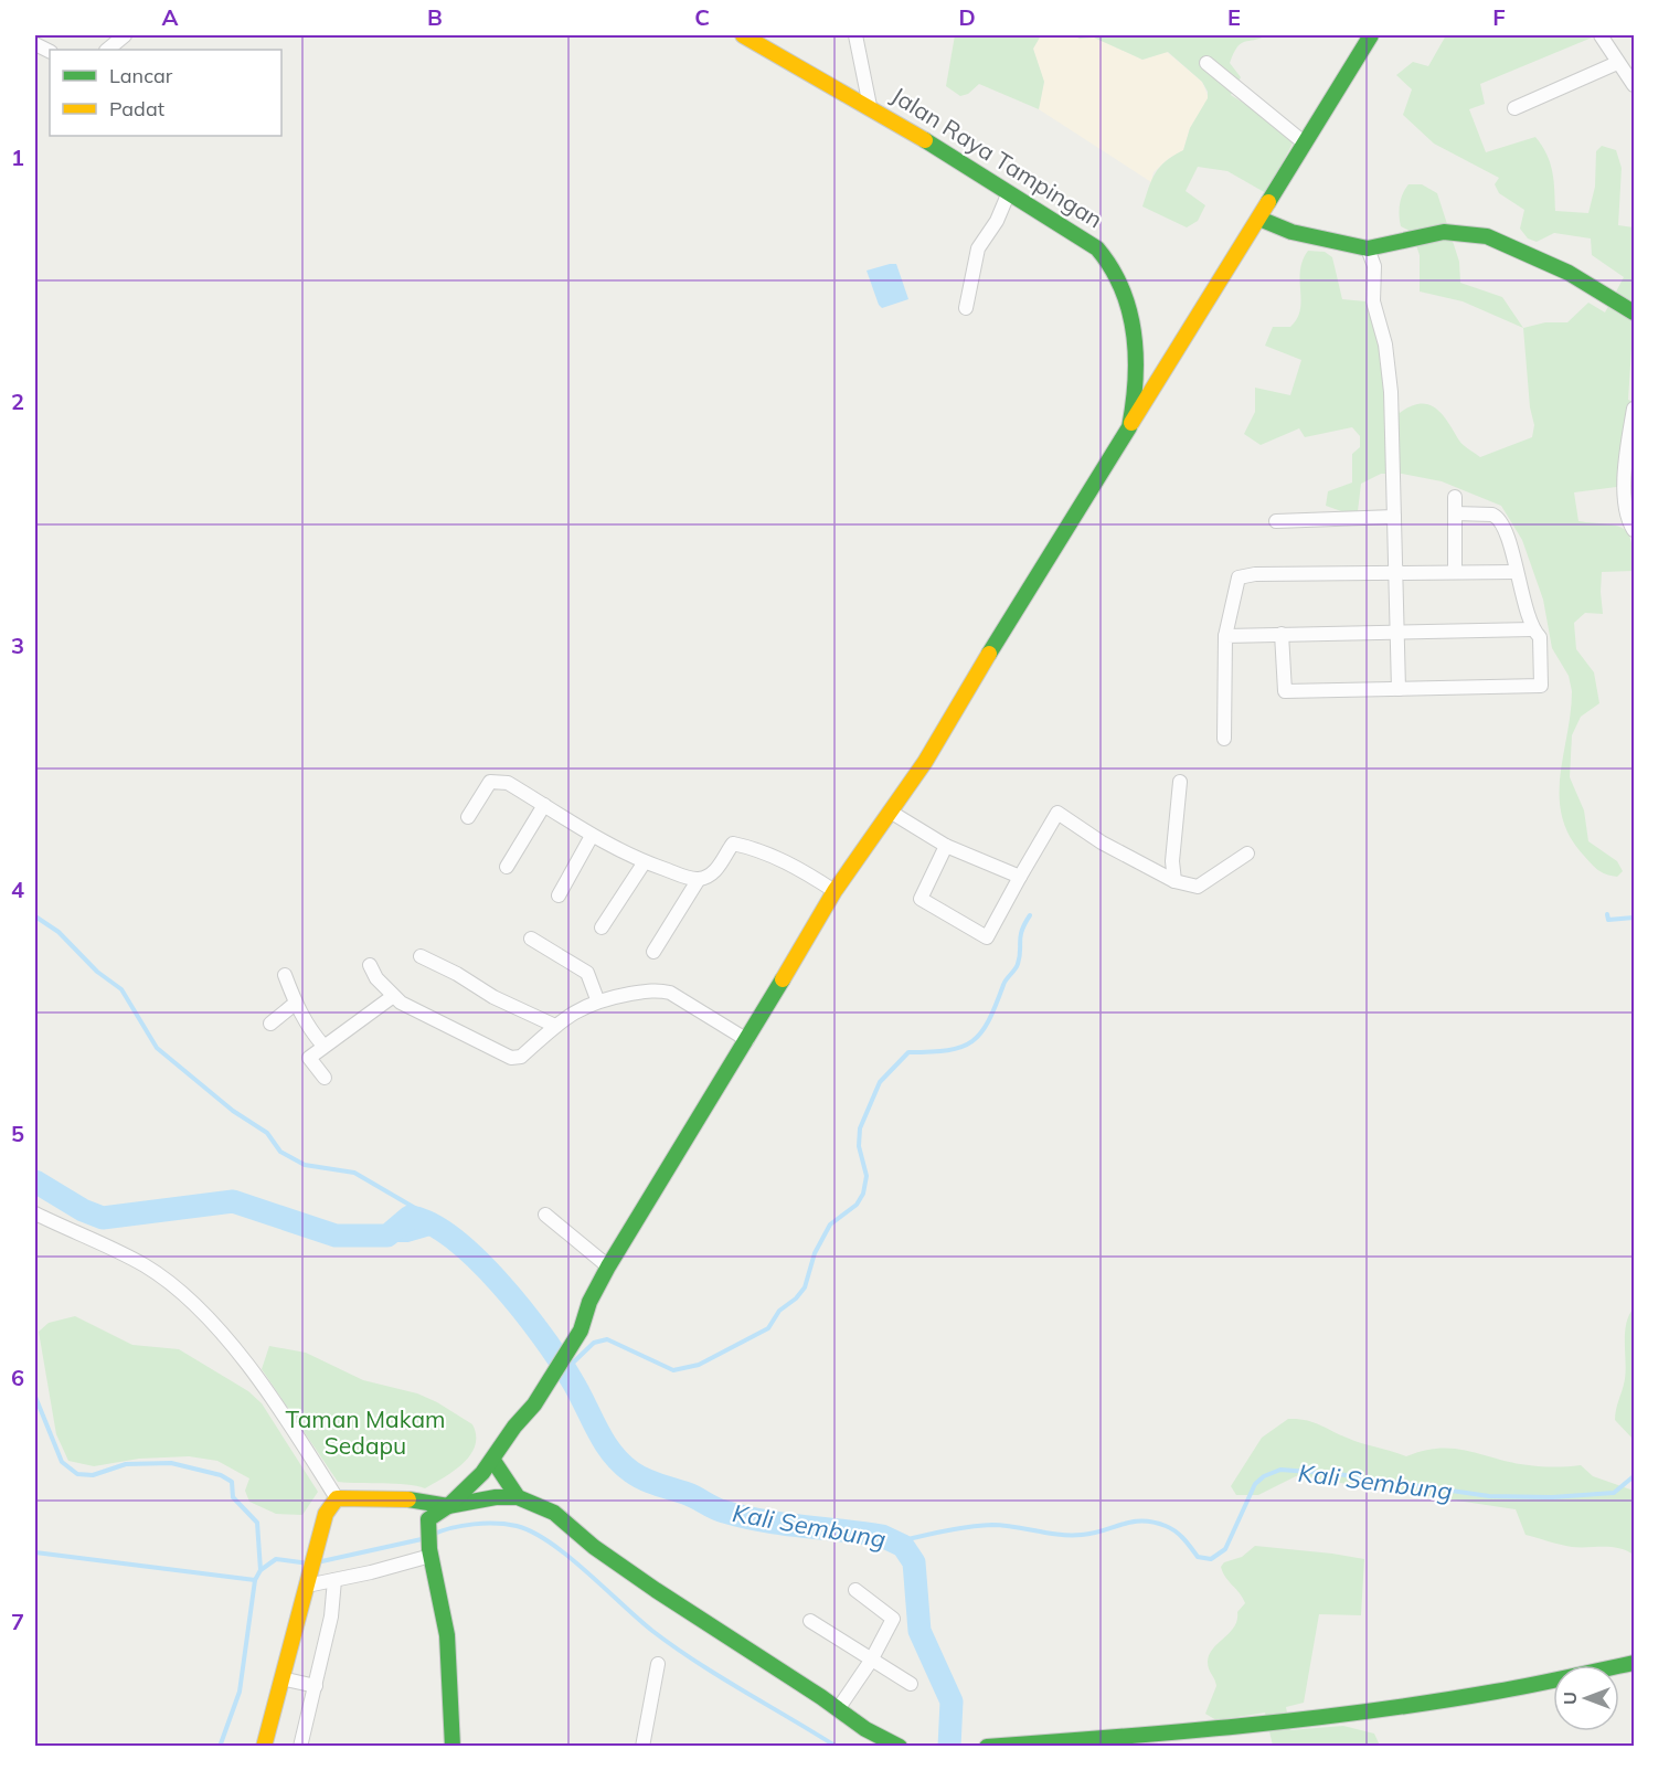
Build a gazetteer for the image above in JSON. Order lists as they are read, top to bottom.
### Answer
{
  "streets": {
    "main road": ["Jalan Raya Tampingan"]
  },
  "water": ["Kali Sembung"],
  "parks": ["Taman Makam Sedapu"],
  "legend": ["Lancar", "Padat"],
  "north": "left",
  "grid": {
    "columns": [
      "A",
      "B",
      "C",
      "D",
      "E",
      "F"
    ],
    "rows": [
      "1",
      "2",
      "3",
      "4",
      "5",
      "6",
      "7"
    ]
  }
}
